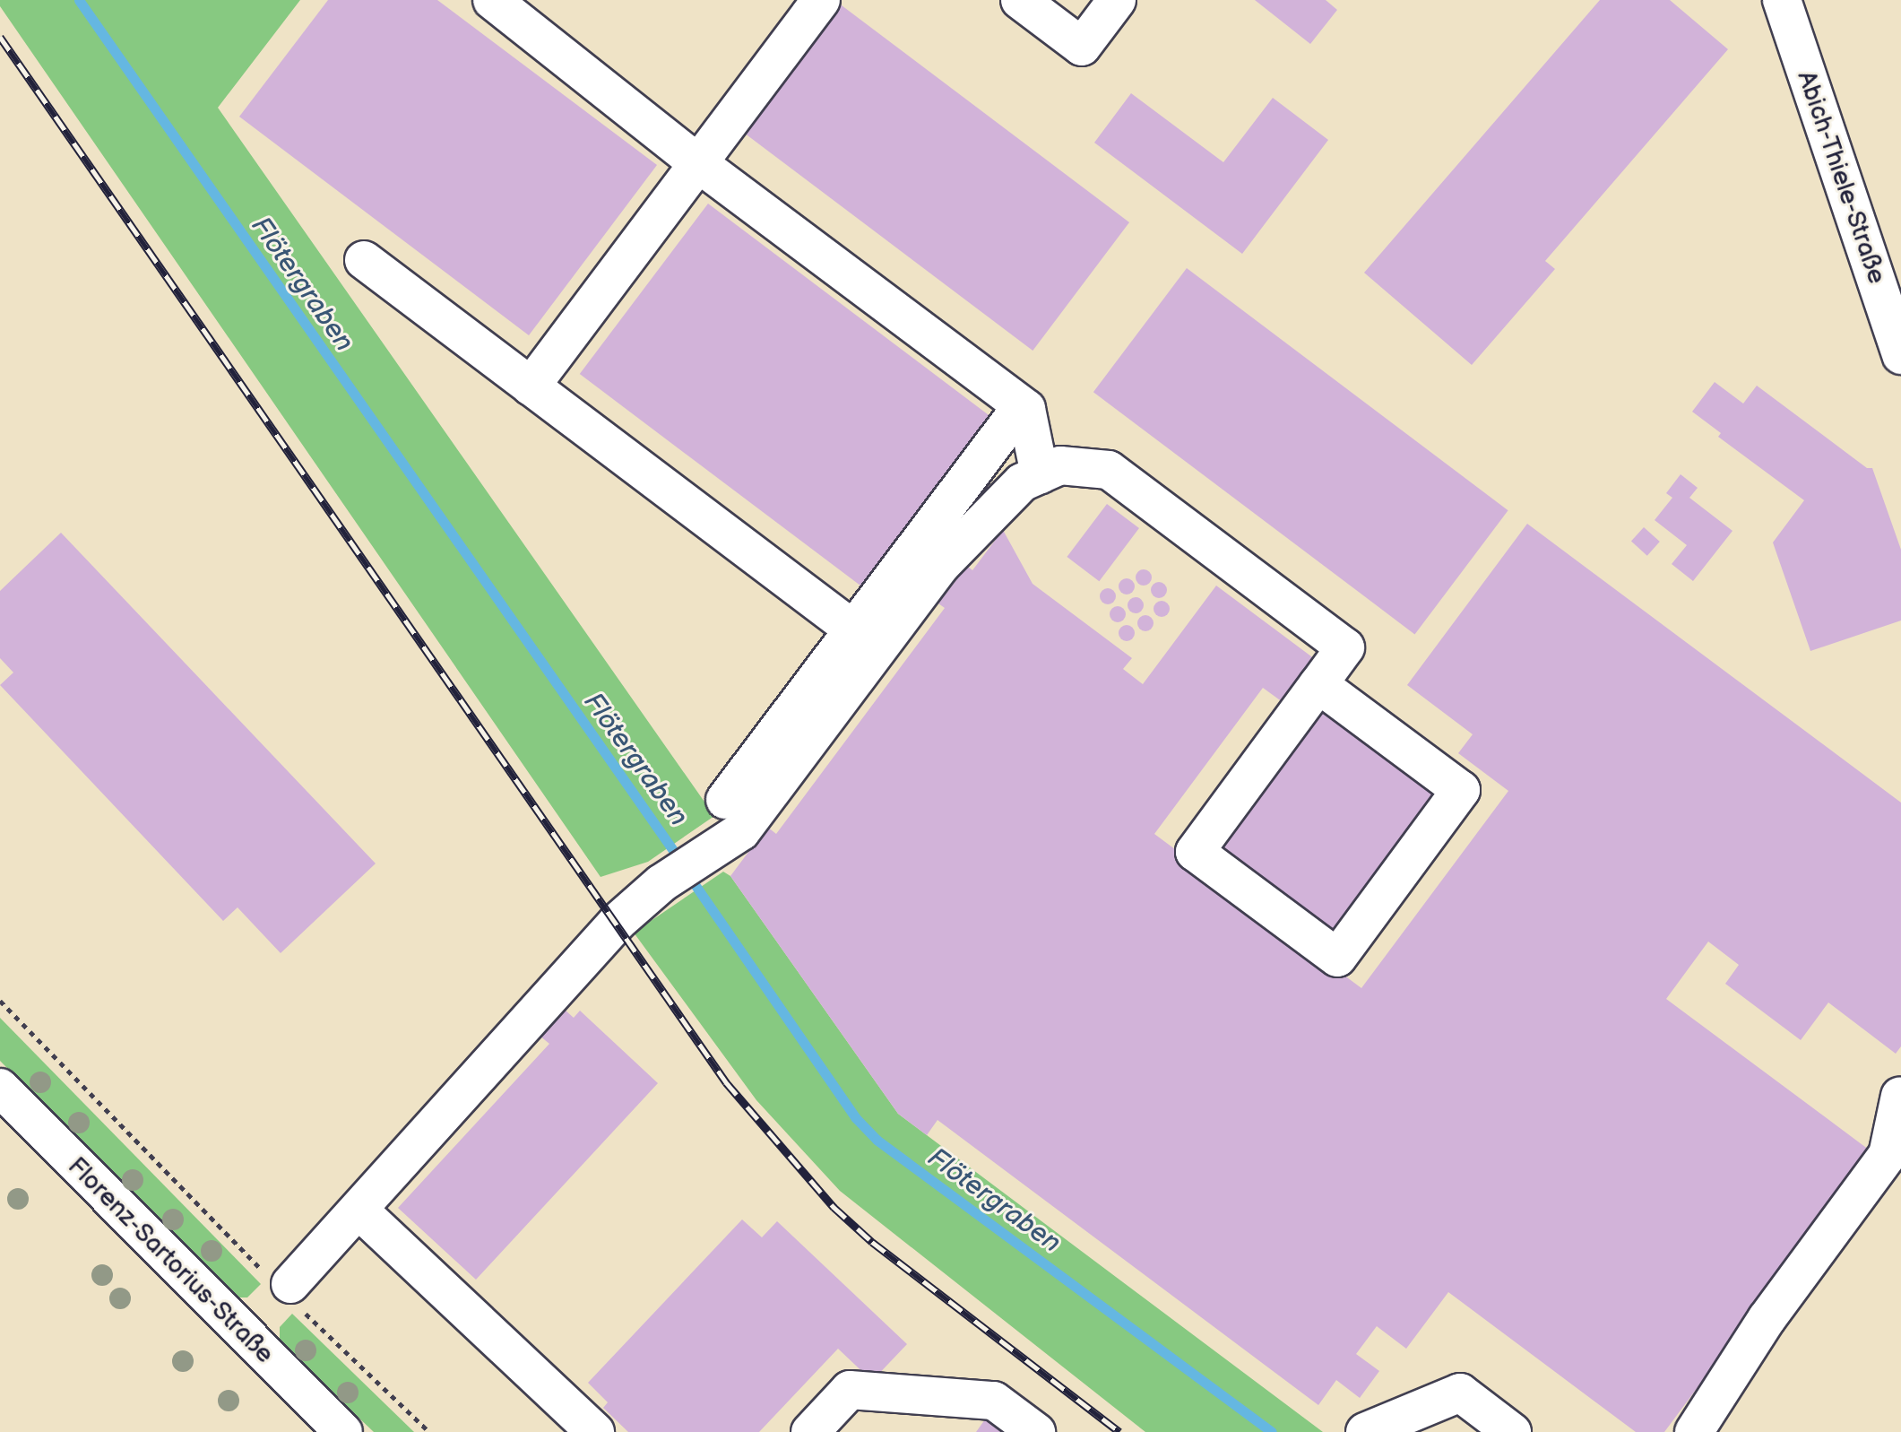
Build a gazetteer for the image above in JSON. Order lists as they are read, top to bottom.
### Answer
{
  "streets": {
    "street": ["Abich-Thiele-Straße", "Florenz-Sartorius-Straße"]
  },
  "water": ["Flötergraben"]
}
